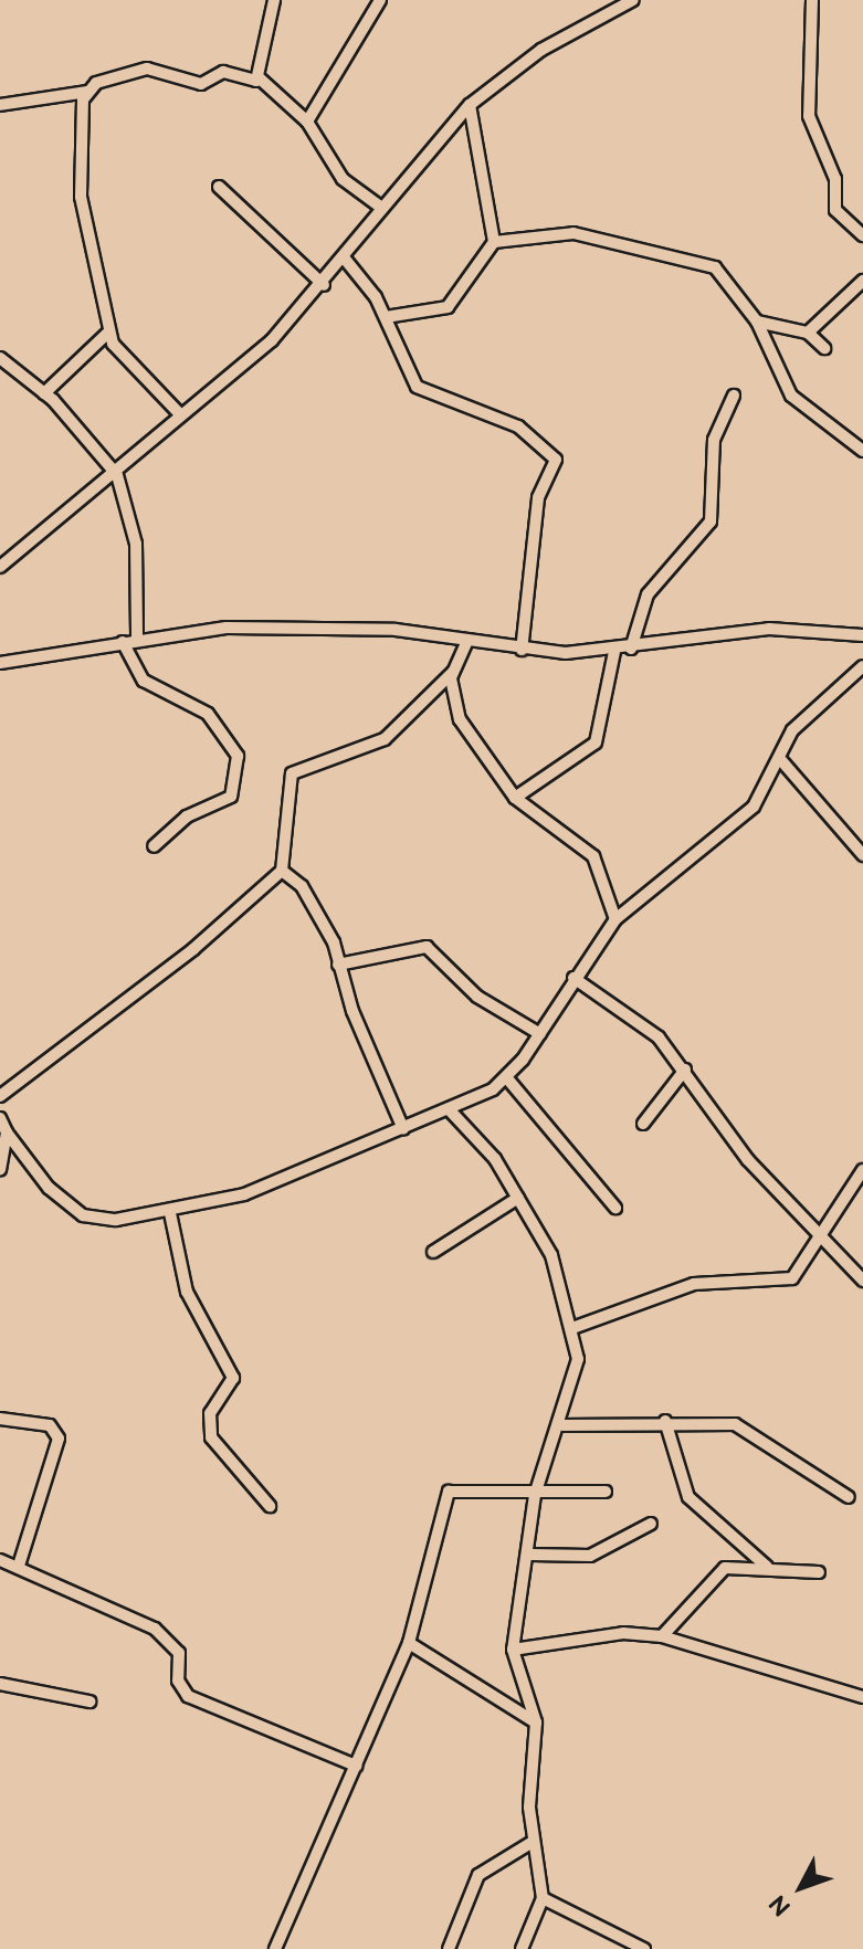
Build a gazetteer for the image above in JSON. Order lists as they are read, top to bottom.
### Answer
{
  "north": "bottom left"
}
